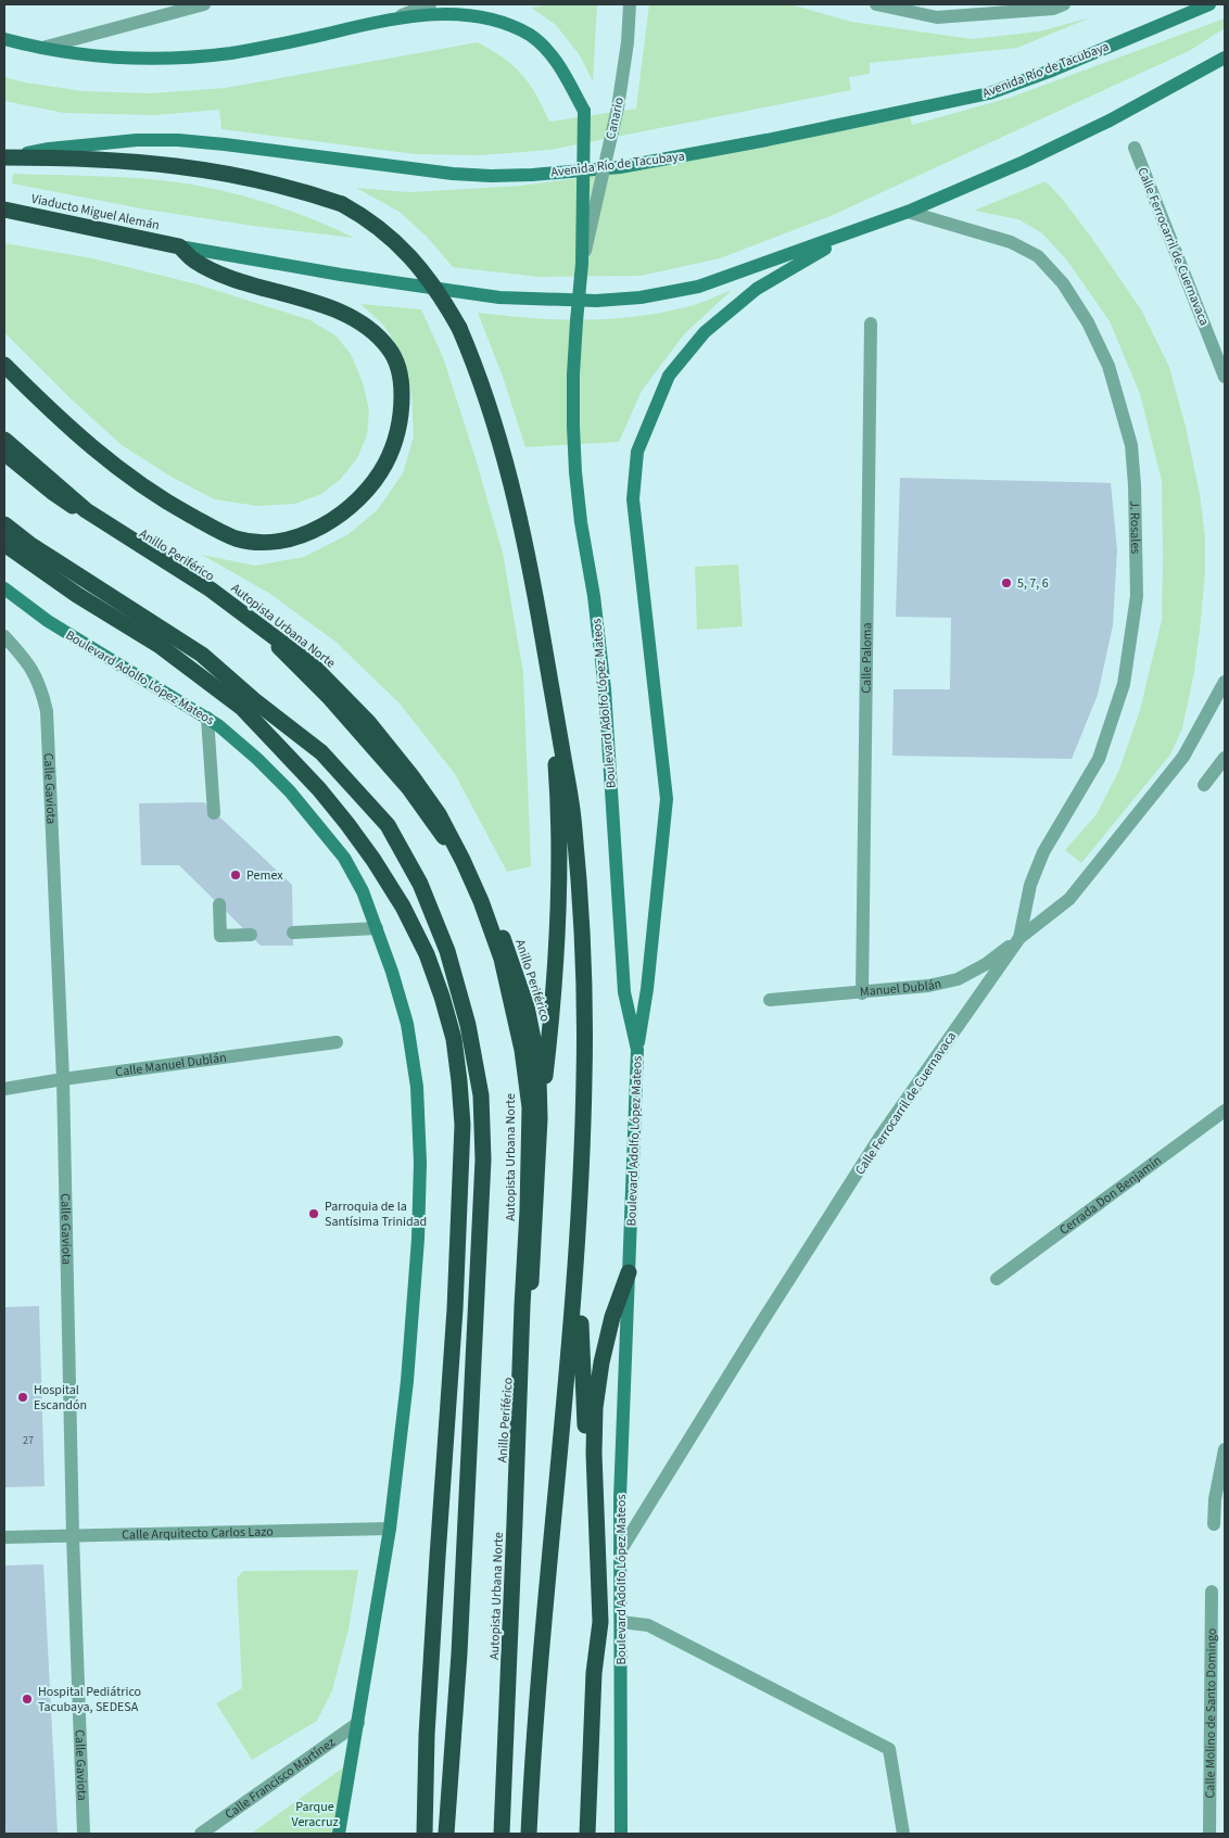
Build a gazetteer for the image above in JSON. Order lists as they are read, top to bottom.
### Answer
{
  "streets": {
    "highway": ["Viaducto Miguel Alemán", "Anillo Periférico", "Autopista Urbana Norte"],
    "main road": ["Avenida Río de Tacubaya", "Boulevard Adolfo López Mateos"],
    "street": [
      "Canario",
      "Calle Ferrocarril de Cuernavaca",
      "J. Rosales",
      "Calle Paloma",
      "Calle Gaviota",
      "Manuel Dublán",
      "Calle Manuel Dublán",
      "Cerrada Don Benjamín",
      "Calle Arquitecto Carlos Lazo",
      "Calle Molino de Santo Domingo",
      "Calle Francisco Martínez"
    ]
  },
  "crossings": [
    ["Canario", "Boulevard Adolfo López Mateos"],
    ["Calle Ferrocarril de Cuernavaca", "J. Rosales"],
    ["Calle Ferrocarril de Cuernavaca", "Boulevard Adolfo López Mateos"],
    ["Calle Ferrocarril de Cuernavaca", "Manuel Dublán"],
    ["J. Rosales", "Manuel Dublán"],
    ["Anillo Periférico", "Autopista Urbana Norte"],
    ["Calle Paloma", "Manuel Dublán"],
    ["Boulevard Adolfo López Mateos", "Calle Arquitecto Carlos Lazo"],
    ["Boulevard Adolfo López Mateos", "Calle Francisco Martínez"],
    ["Calle Gaviota", "Calle Manuel Dublán"],
    ["Calle Gaviota", "Calle Arquitecto Carlos Lazo"]
  ],
  "parks": ["Parque Veracruz"],
  "places": [
    "5, 7, 6",
    "Pemex",
    "Parroquia de la Santísima Trinidad",
    "Hospital Escandón",
    "Hospital Pediátrico Tacubaya, SEDESA"
  ],
  "house_numbers": ["27"]
}
